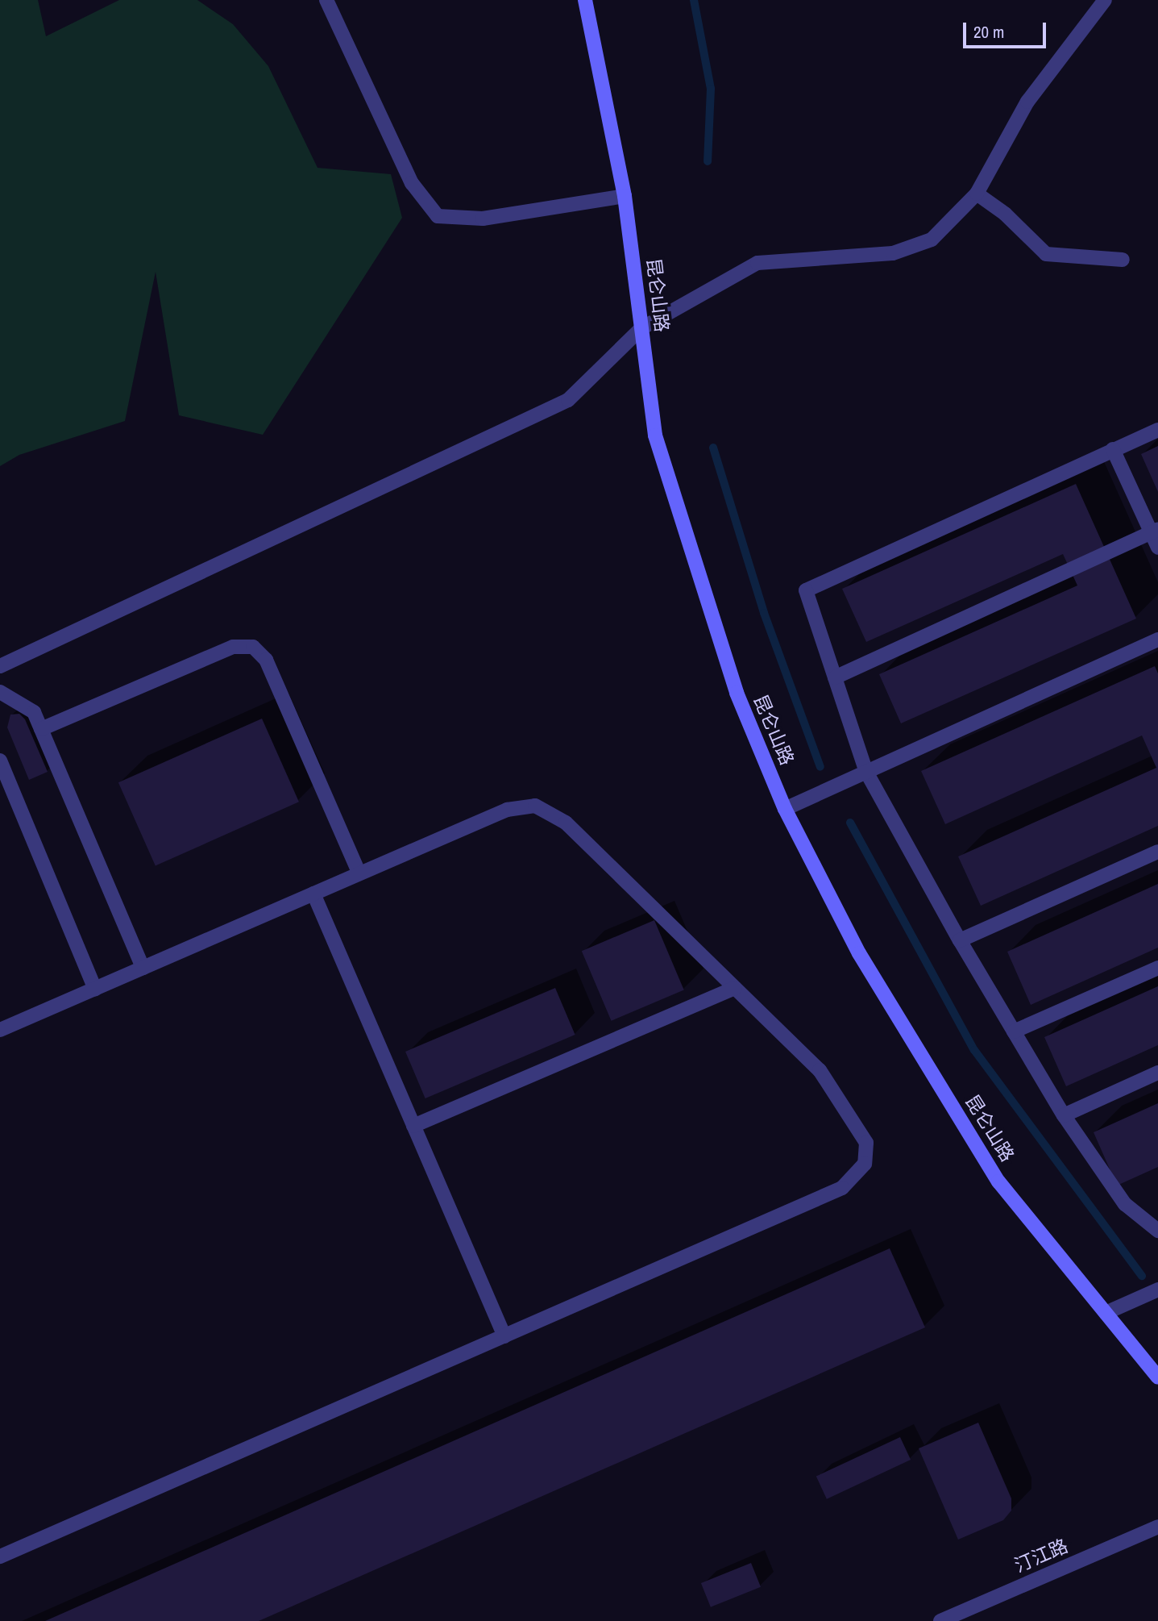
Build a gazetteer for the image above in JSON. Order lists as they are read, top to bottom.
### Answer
{
  "streets": {
    "main road": ["昆仑山路"],
    "street": ["汀江路"]
  },
  "scale_bar": "20 m"
}
